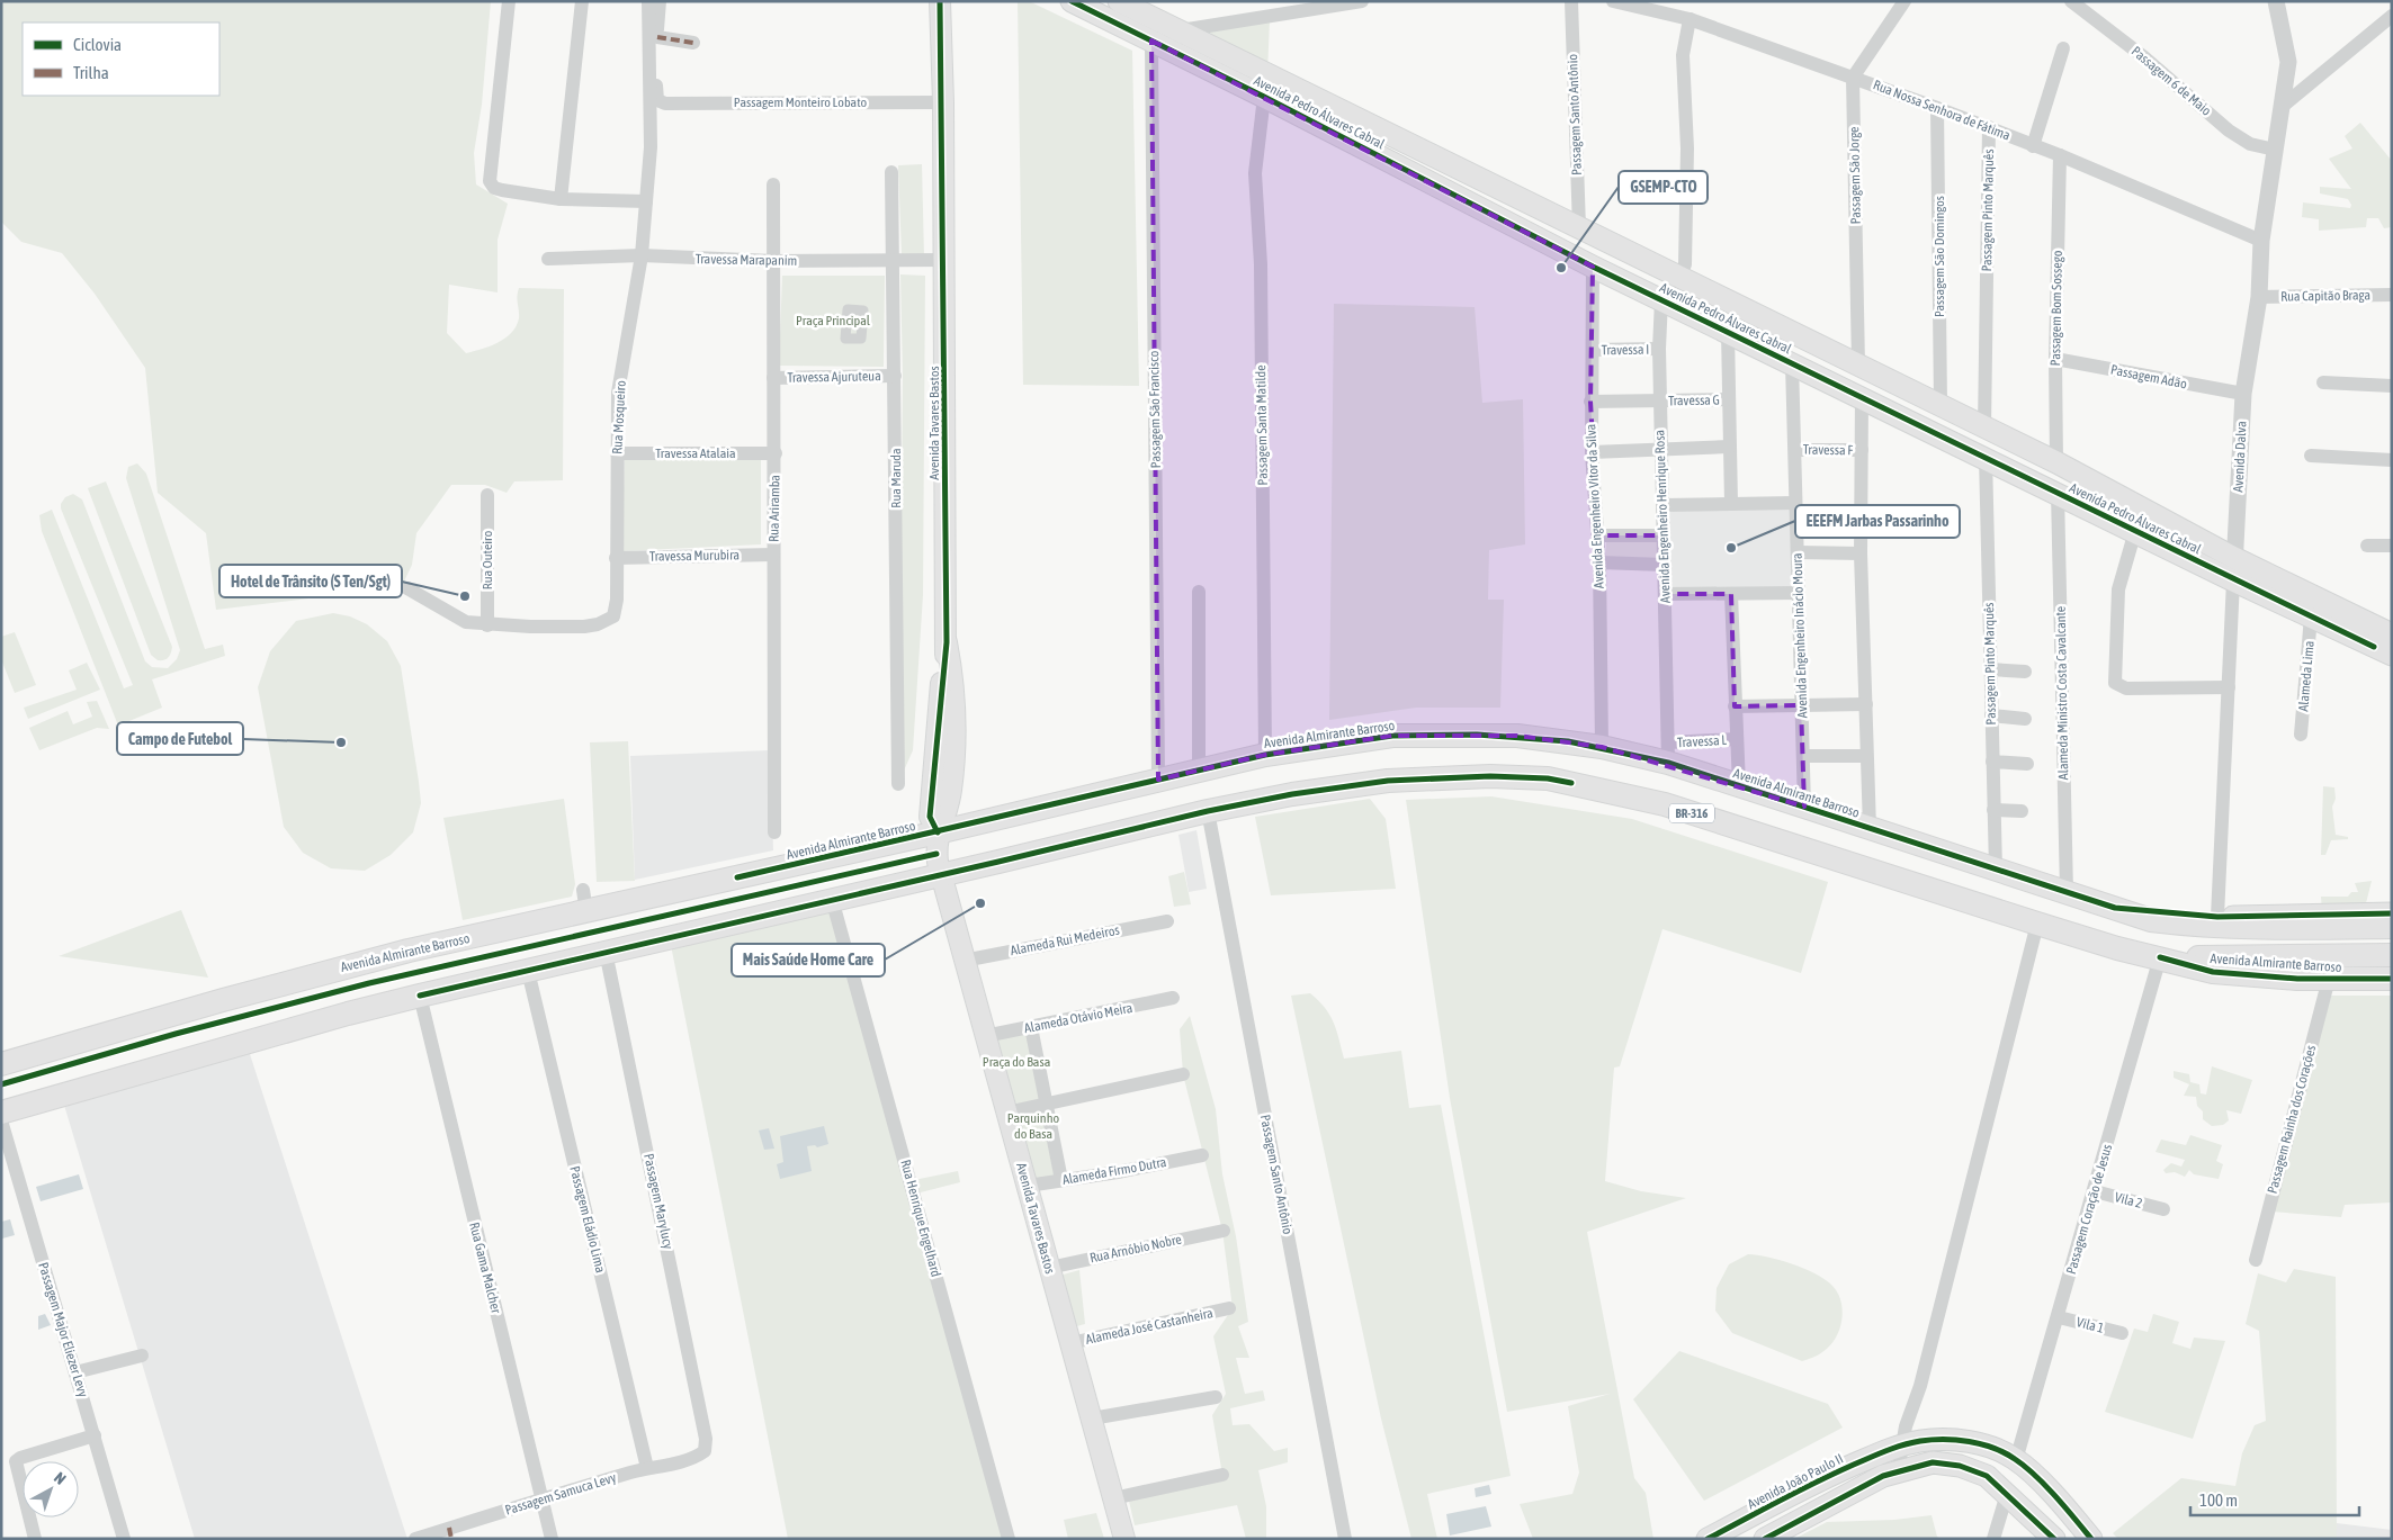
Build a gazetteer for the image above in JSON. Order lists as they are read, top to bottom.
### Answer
{
  "streets": {
    "highway": ["Avenida Almirante Barroso", "BR-316"],
    "main road": ["Avenida Pedro Álvares Cabral", "Avenida Tavares Bastos", "Avenida João Paulo II"],
    "street": [
      "Passagem 6 de Maio",
      "Passagem Monteiro Lobato",
      "Rua Nossa Senhora de Fátima",
      "Passagem Santo Antônio",
      "Passagem São Jorge",
      "Passagem Pinto Marquês",
      "Passagem São Domingos",
      "Travessa Marapanim",
      "Rua Capitão Braga",
      "Passagem Bom Sossego",
      "Travessa I",
      "Travessa Ajuruteua",
      "Passagem Adão",
      "Travessa G",
      "Passagem São Francisco",
      "Rua Mosqueiro",
      "Passagem Santa Matilde",
      "Travessa F",
      "Travessa Atalaia",
      "Avenida Dalva",
      "Rua Maruda",
      "Avenida Engenheiro Vitor da Silva",
      "Rua Ariramba",
      "Avenida Engenheiro Henrique Rosa",
      "Travessa Murubira",
      "Rua Outeiro",
      "Avenida Engenheiro Inácio Moura",
      "Alameda Lima",
      "Alameda Ministro Costa Cavalcante",
      "Travessa L",
      "Alameda Rui Medeiros",
      "Alameda Otávio Meira",
      "Passagem Rainha dos Corações",
      "Alameda Firmo Dutra",
      "Vila 2",
      "Passagem Marylucy",
      "Passagem Coração de Jesus",
      "Rua Henrique Engelhard",
      "Passagem Eládio Lima",
      "Rua Arnóbio Nobre",
      "Rua Gama Malcher",
      "Vila 1",
      "Alameda José Castanheira",
      "Passagem Major Eliezer Levy",
      "Passagem Samuca Levy"
    ]
  },
  "crossings": [
    ["Passagem 6 de Maio", "Avenida Dalva"],
    ["Passagem Monteiro Lobato", "Avenida Tavares Bastos"],
    ["Rua Nossa Senhora de Fátima", "Passagem São Jorge"],
    ["Rua Nossa Senhora de Fátima", "Passagem Pinto Marquês"],
    ["Rua Nossa Senhora de Fátima", "Passagem São Domingos"],
    ["Rua Nossa Senhora de Fátima", "Passagem Bom Sossego"],
    ["Rua Nossa Senhora de Fátima", "Avenida Dalva"],
    ["Avenida Pedro Álvares Cabral", "Passagem Santo Antônio"],
    ["Avenida Pedro Álvares Cabral", "Passagem São Jorge"],
    ["Avenida Pedro Álvares Cabral", "Passagem Pinto Marquês"],
    ["Avenida Pedro Álvares Cabral", "Passagem São Domingos"],
    ["Avenida Pedro Álvares Cabral", "Passagem Bom Sossego"],
    ["Avenida Pedro Álvares Cabral", "Passagem São Francisco"],
    ["Avenida Pedro Álvares Cabral", "Passagem Santa Matilde"],
    ["Avenida Pedro Álvares Cabral", "Avenida Dalva"],
    ["Avenida Pedro Álvares Cabral", "Avenida Engenheiro Vitor da Silva"],
    ["Avenida Pedro Álvares Cabral", "Avenida Engenheiro Henrique Rosa"],
    ["Avenida Pedro Álvares Cabral", "Avenida Engenheiro Inácio Moura"],
    ["Avenida Pedro Álvares Cabral", "Alameda Lima"],
    ["Avenida Pedro Álvares Cabral", "Alameda Ministro Costa Cavalcante"],
    ["Passagem Santo Antônio", "Avenida Almirante Barroso"],
    ["Passagem Pinto Marquês", "Avenida Almirante Barroso"],
    ["Travessa Marapanim", "Rua Mosqueiro"],
    ["Travessa Marapanim", "Avenida Tavares Bastos"],
    ["Travessa Marapanim", "Rua Maruda"],
    ["Travessa Marapanim", "Rua Ariramba"],
    ["Rua Capitão Braga", "Avenida Dalva"],
    ["Passagem Bom Sossego", "Passagem Adão"],
    ["Travessa I", "Avenida Engenheiro Vitor da Silva"],
    ["Travessa I", "Avenida Engenheiro Henrique Rosa"],
    ["Travessa Ajuruteua", "Rua Maruda"],
    ["Travessa Ajuruteua", "Rua Ariramba"],
    ["Passagem Adão", "Avenida Dalva"],
    ["Travessa G", "Avenida Engenheiro Vitor da Silva"],
    ["Travessa G", "Avenida Engenheiro Henrique Rosa"],
    ["Passagem São Francisco", "Avenida Almirante Barroso"],
    ["Rua Mosqueiro", "Travessa Atalaia"],
    ["Rua Mosqueiro", "Travessa Murubira"],
    ["Rua Mosqueiro", "Rua Outeiro"],
    ["Avenida Tavares Bastos", "Avenida Almirante Barroso"],
    ["Avenida Tavares Bastos", "Alameda Rui Medeiros"],
    ["Avenida Tavares Bastos", "Alameda Otávio Meira"],
    ["Avenida Tavares Bastos", "Alameda Firmo Dutra"],
    ["Avenida Tavares Bastos", "Rua Arnóbio Nobre"],
    ["Avenida Tavares Bastos", "Alameda José Castanheira"],
    ["Passagem Santa Matilde", "Avenida Almirante Barroso"],
    ["Travessa F", "Avenida Engenheiro Inácio Moura"],
    ["Travessa Atalaia", "Rua Ariramba"],
    ["Avenida Engenheiro Vitor da Silva", "Avenida Almirante Barroso"],
    ["Rua Ariramba", "Travessa Murubira"],
    ["Avenida Engenheiro Henrique Rosa", "Avenida Almirante Barroso"],
    ["Avenida Engenheiro Henrique Rosa", "Travessa L"],
    ["Avenida Engenheiro Inácio Moura", "Avenida Almirante Barroso"],
    ["Alameda Ministro Costa Cavalcante", "Avenida Almirante Barroso"],
    ["Avenida Almirante Barroso", "Travessa L"],
    ["Avenida Almirante Barroso", "Passagem Rainha dos Corações"],
    ["Avenida Almirante Barroso", "Passagem Marylucy"],
    ["Avenida Almirante Barroso", "Passagem Coração de Jesus"],
    ["Avenida Almirante Barroso", "Rua Henrique Engelhard"],
    ["Avenida Almirante Barroso", "Passagem Eládio Lima"],
    ["Avenida Almirante Barroso", "Rua Gama Malcher"],
    ["Vila 2", "Passagem Coração de Jesus"],
    ["Passagem Marylucy", "Passagem Samuca Levy"],
    ["Passagem Coração de Jesus", "Vila 1"],
    ["Passagem Coração de Jesus", "Avenida João Paulo II"],
    ["Passagem Eládio Lima", "Passagem Samuca Levy"],
    ["Rua Gama Malcher", "Passagem Samuca Levy"]
  ],
  "parks": ["Praça Principal", "Praça do Basa", "Parquinho do Basa"],
  "places": [
    "GSEMP-CTO",
    "EEEFM Jarbas Passarinho",
    "Hotel de Trânsito (S Ten/Sgt)",
    "Campo de Futebol",
    "Mais Saúde Home Care"
  ],
  "legend": ["Ciclovia", "Trilha"],
  "scale_bar": "100 m",
  "north": "top right"
}
